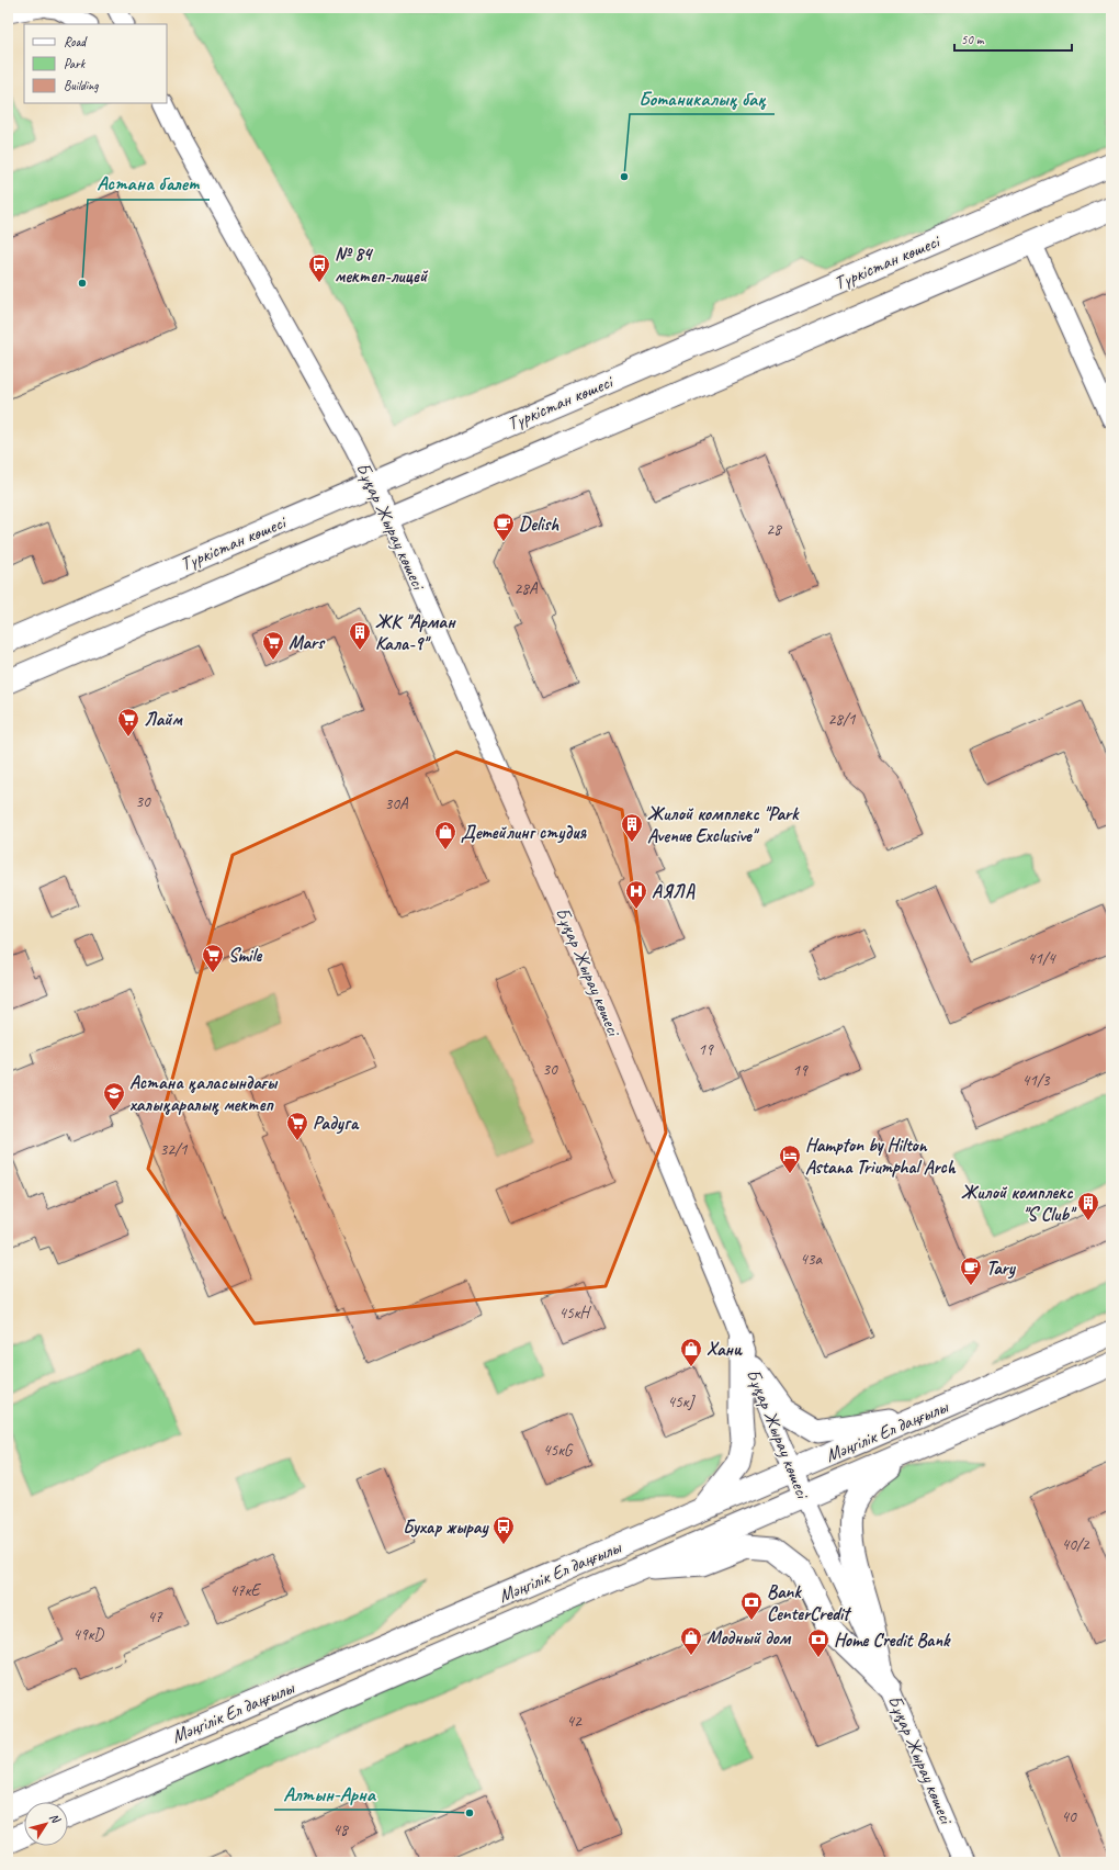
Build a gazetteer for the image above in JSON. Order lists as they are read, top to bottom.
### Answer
{
  "streets": {
    "main road": ["Түркістан көшесі", "Мәңгілік Ел даңғылы"],
    "street": ["Бұқар Жырау көшесі"]
  },
  "crossings": [
    ["Түркістан көшесі", "Бұқар Жырау көшесі"],
    ["Бұқар Жырау көшесі", "Мәңгілік Ел даңғылы"]
  ],
  "places": {
    "other": ["Ботаникалық бақ", "Астана балет", "Алтын-Арна"],
    "bus stop": ["№ 84 мектеп-лицей", "Бухар жырау"],
    "cafe": ["Delish", "Tary"],
    "building": ["ЖК \"Арман Кала-9\"", "Жилой комплекс \"Park Avenue Exclusive\"", "Жилой комплекс \"S Club\""],
    "supermarket": [
      "Mars",
      "Лайм",
      "Smile",
      "Радуга"
    ],
    "shop": ["Детейлинг студия", "Хани", "Модный дом"],
    "hospital": ["АЯЛА"],
    "school or university": ["Астана қаласындағы халықаралық мектеп"],
    "hotel": ["Hampton by Hilton Astana Triumphal Arch"],
    "bank": ["Bank CenterCredit", "Home Credit Bank"]
  },
  "house_numbers": [
    "28",
    "28А",
    "28/1",
    "30",
    "30А",
    "41/4",
    "19",
    "30",
    "19",
    "41/3",
    "32/1",
    "43а",
    "45кH",
    "45кJ",
    "45кG",
    "40/2",
    "47кЕ",
    "47",
    "49кD",
    "42",
    "40",
    "48"
  ],
  "legend": ["Road", "Park", "Building"],
  "scale_bar": "50 m",
  "north": "top right"
}
